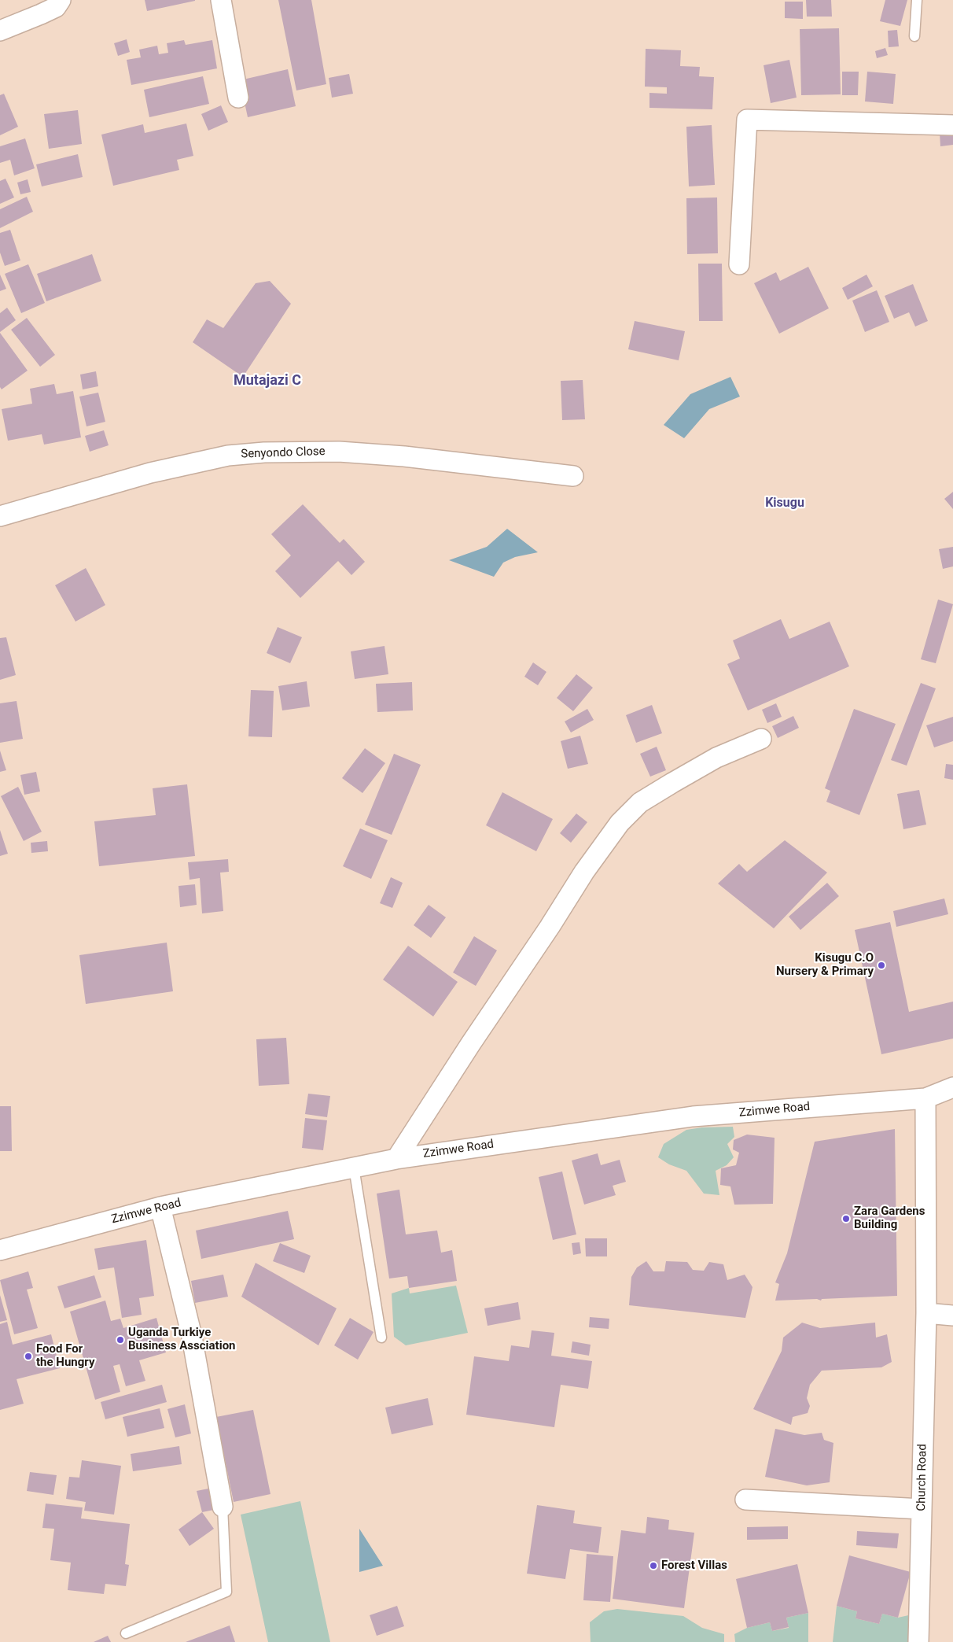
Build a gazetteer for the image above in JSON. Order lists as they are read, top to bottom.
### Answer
{
  "streets": {
    "street": ["Senyondo Close", "Zzimwe Road", "Church Road"]
  },
  "crossings": [
    ["Zzimwe Road", "Church Road"]
  ],
  "districts": ["Mutajazi C", "Kisugu"],
  "places": [
    "Kisugu C.O Nursery & Primary",
    "Zara Gardens Building",
    "Uganda Turkiye Business Assciation",
    "Food For the Hungry",
    "Forest Villas"
  ]
}
